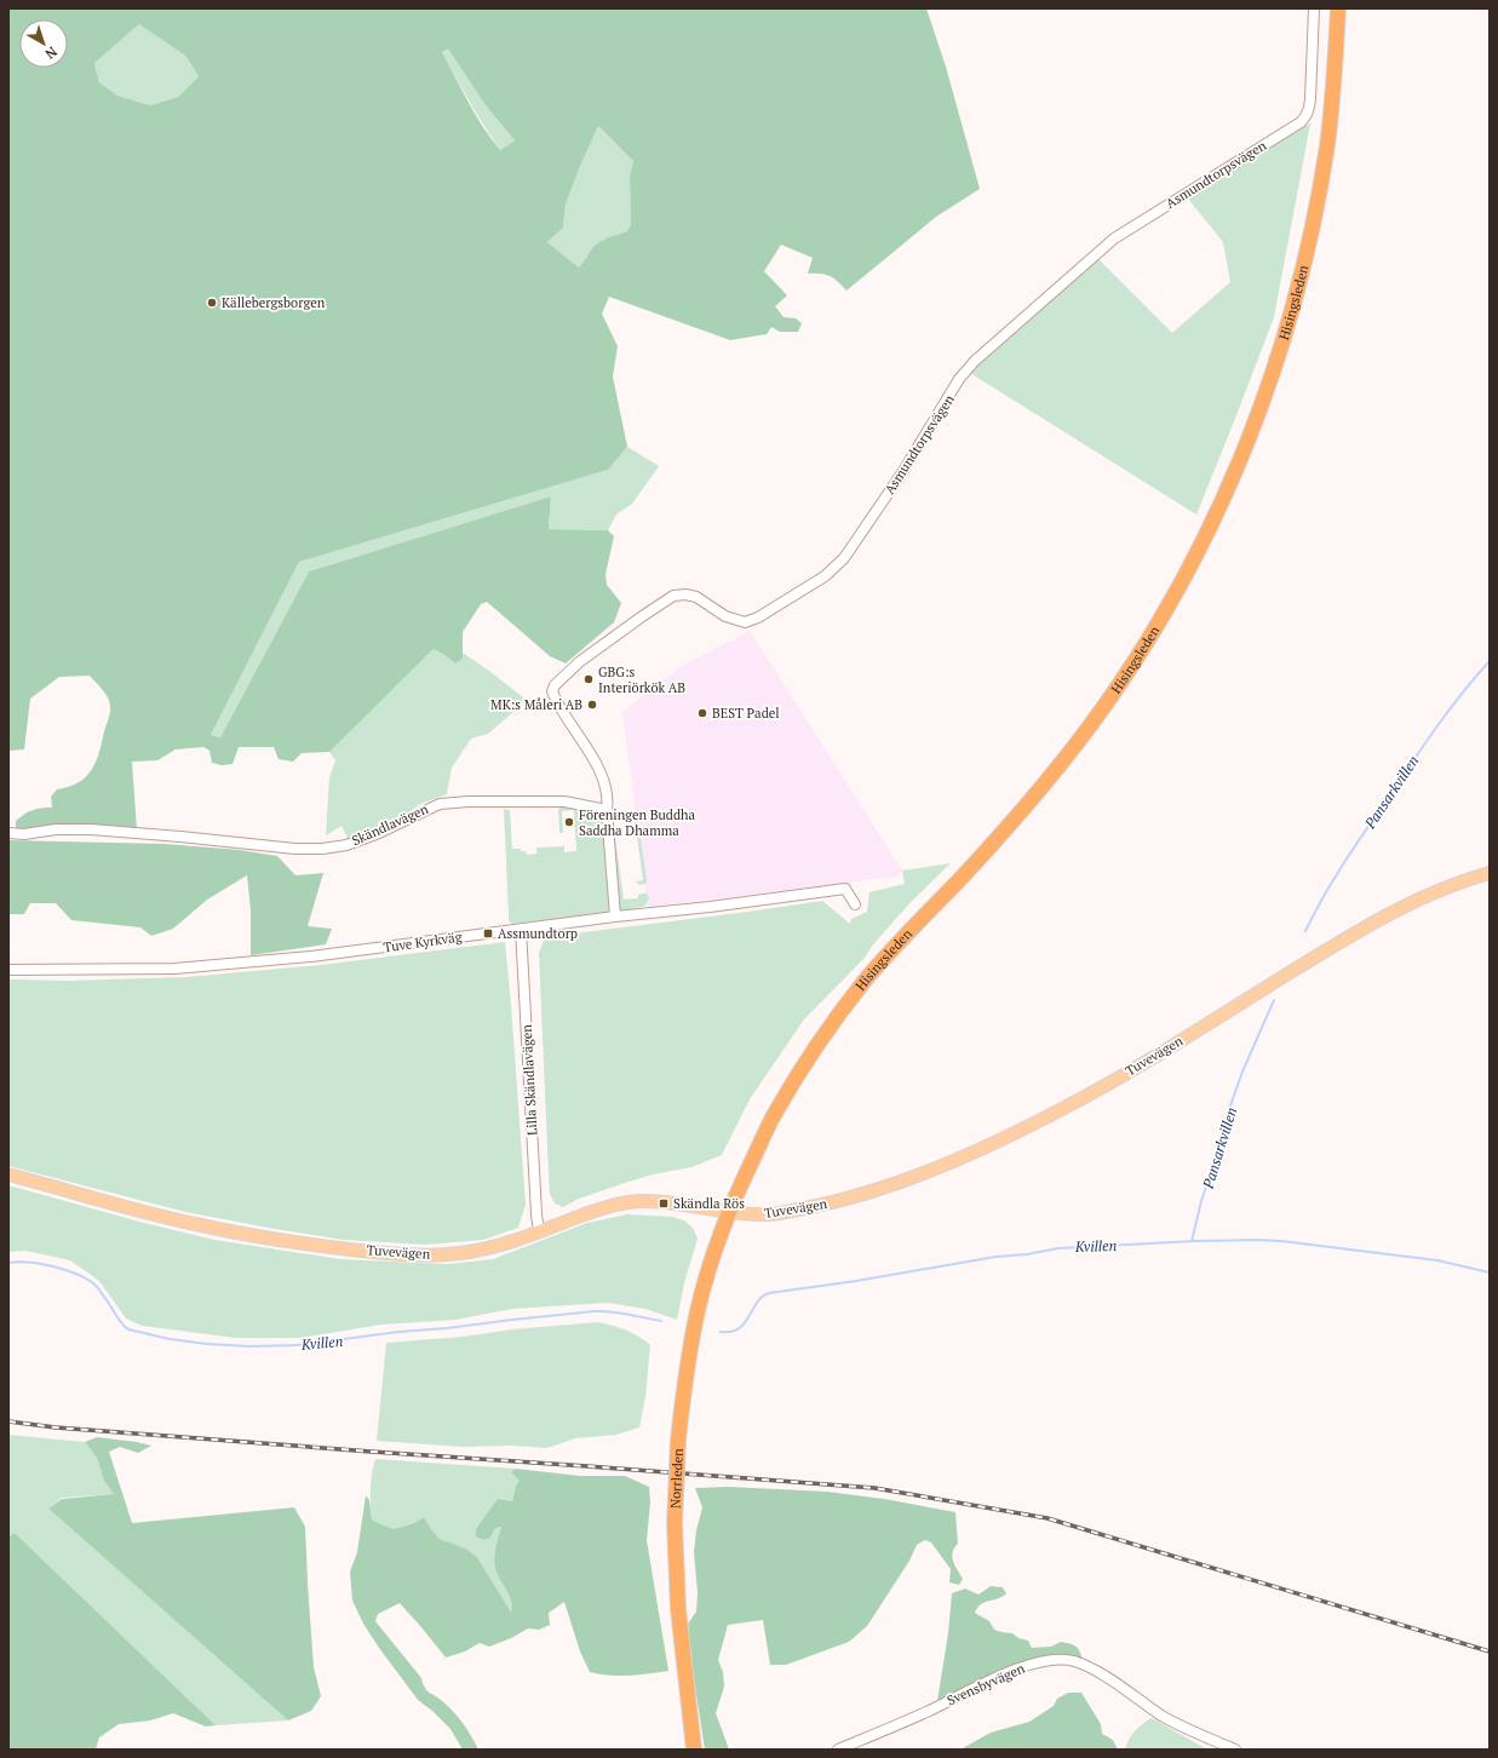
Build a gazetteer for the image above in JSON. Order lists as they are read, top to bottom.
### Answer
{
  "streets": {
    "highway": ["Hisingsleden", "Norrleden"],
    "main road": ["Tuvevägen"],
    "street": [
      "Asmundtorpsvägen",
      "Skändlavägen",
      "Tuve Kyrkväg",
      "Lilla Skändlavägen",
      "Svensbyvägen"
    ]
  },
  "crossings": [
    ["Asmundtorpsvägen", "Skändlavägen"],
    ["Hisingsleden", "Tuvevägen"],
    ["Hisingsleden", "Norrleden"],
    ["Tuve Kyrkväg", "Lilla Skändlavägen"],
    ["Tuvevägen", "Lilla Skändlavägen"],
    ["Tuvevägen", "Norrleden"]
  ],
  "water": ["Pansarkvillen", "Kvillen"],
  "places": {
    "other": [
      "Källebergsborgen",
      "GBG:s Interiörkök AB",
      "MK:s Måleri AB",
      "BEST Padel",
      "Föreningen Buddha Saddha Dhamma"
    ],
    "transit": ["Assmundtorp", "Skändla Rös"]
  },
  "north": "bottom right"
}
